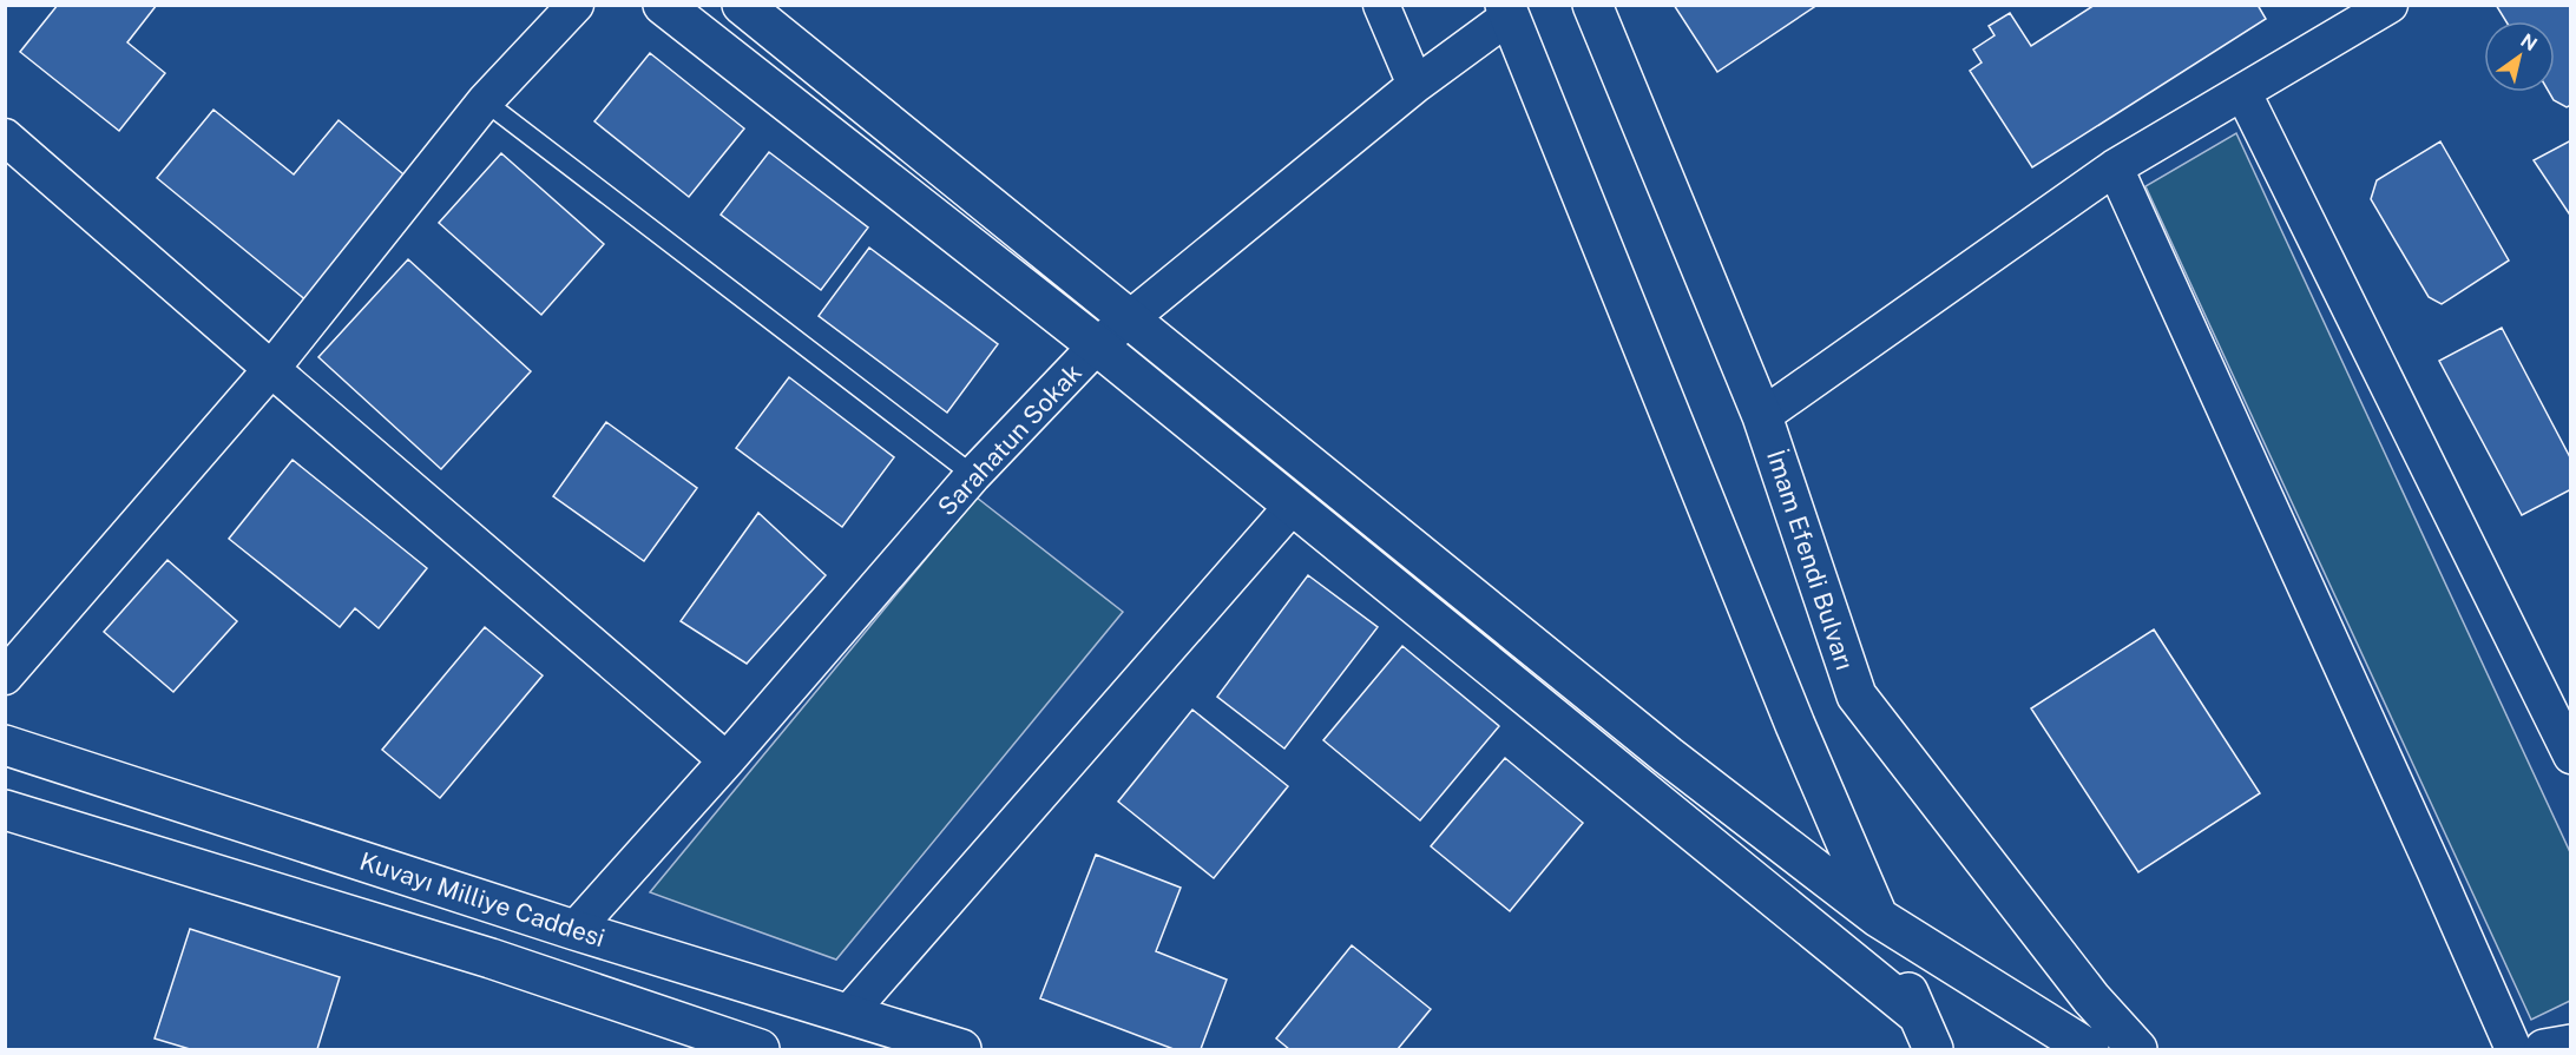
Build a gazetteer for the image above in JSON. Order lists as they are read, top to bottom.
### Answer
{
  "streets": {
    "main road": ["İmam Efendi Bulvarı", "Kuvayı Milliye Caddesi"],
    "street": ["Sarahatun Sokak"]
  },
  "crossings": [
    ["Sarahatun Sokak", "Kuvayı Milliye Caddesi"]
  ],
  "north": "top right"
}
